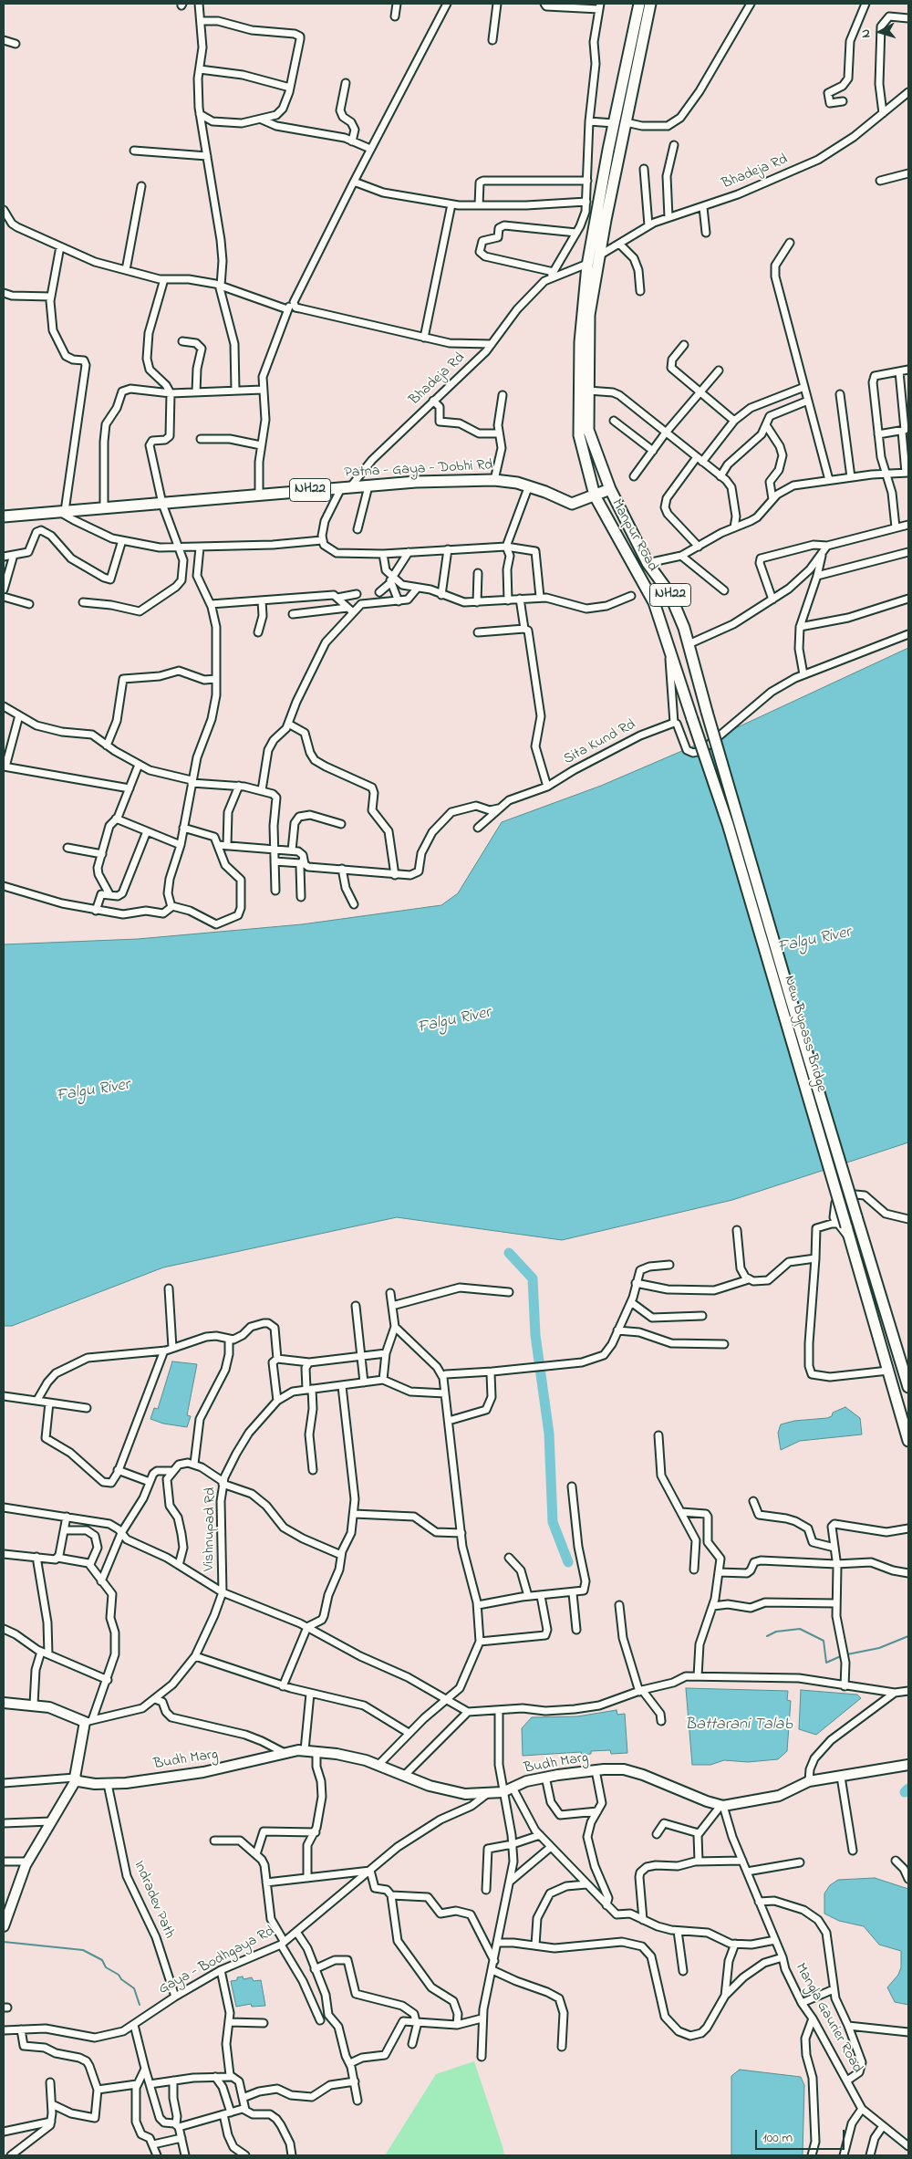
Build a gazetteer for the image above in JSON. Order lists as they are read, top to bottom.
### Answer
{
  "streets": {
    "main road": [
      "Patna - Gaya - Dobhi Rd",
      "NH22",
      "Manpur Road",
      "New Bypass Bridge"
    ],
    "street": [
      "Bhadeja Rd",
      "Sita Kund Rd",
      "Vishnupad Rd",
      "Budh Marg",
      "Indradev Path",
      "Gaya - Bodhgaya Rd",
      "Mangla Gaurier Road"
    ]
  },
  "crossings": [
    ["Bhadeja Rd", "Patna - Gaya - Dobhi Rd"],
    ["Bhadeja Rd", "Manpur Road"],
    ["Patna - Gaya - Dobhi Rd", "Manpur Road"],
    ["Manpur Road", "New Bypass Bridge"],
    ["Budh Marg", "Indradev Path"],
    ["Budh Marg", "Gaya - Bodhgaya Rd"],
    ["Budh Marg", "Mangla Gaurier Road"],
    ["Indradev Path", "Gaya - Bodhgaya Rd"]
  ],
  "water": ["Falgu River", "Battarani Talab"],
  "scale_bar": "100 m",
  "north": "left"
}
